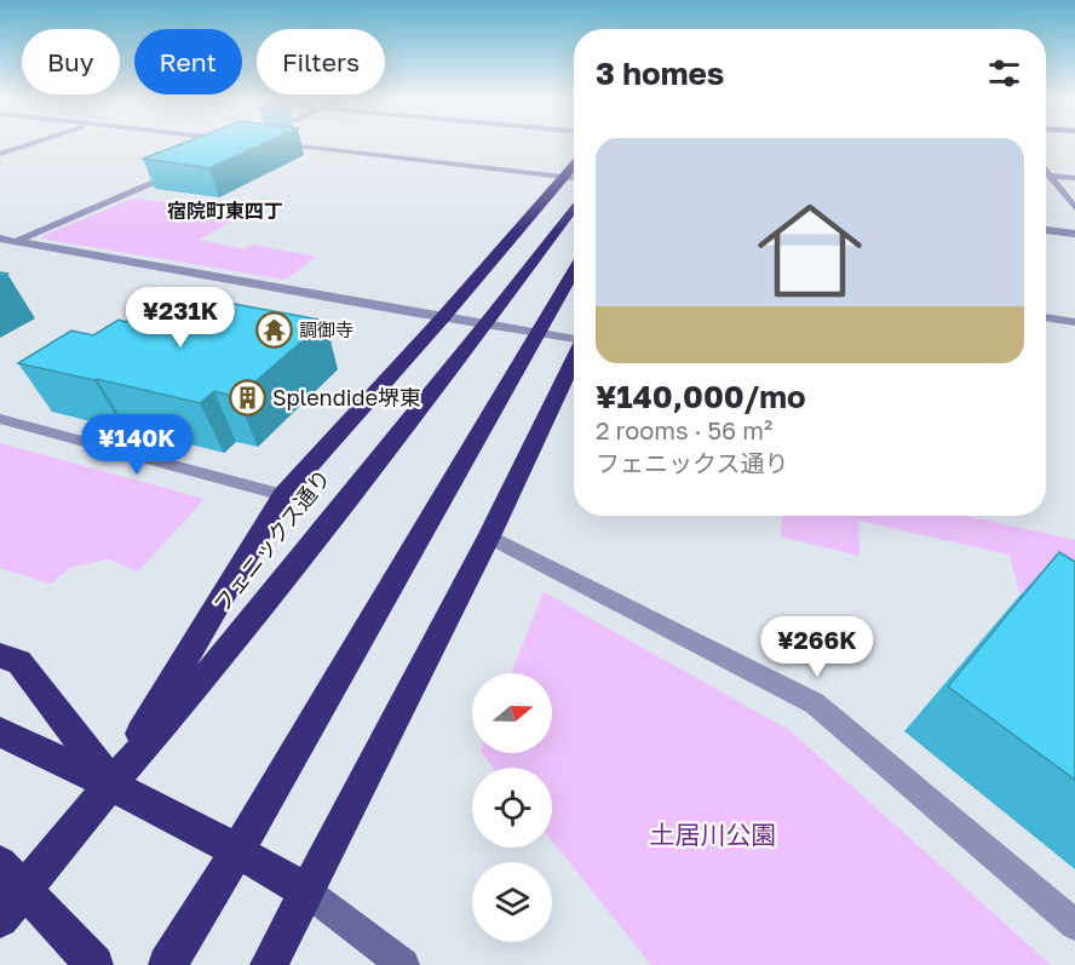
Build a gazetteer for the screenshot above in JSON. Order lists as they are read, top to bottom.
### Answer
{
  "streets": {
    "highway": ["フェニックス通り"]
  },
  "districts": ["宿院町東四丁"],
  "parks": ["土居川公園"],
  "places": {
    "temple": ["調御寺"],
    "building": ["Splendide堺東"]
  },
  "north": "right",
  "page": {
    "chip": ["Buy", "Rent", "Filters"],
    "heading": "3 homes",
    "list": [
      {
        "name": "¥140,000/mo",
        "note": "2 rooms · 56 m² · フェニックス通り"
      }
    ],
    "price": ["¥231K", "¥140K", "¥266K"]
  }
}
